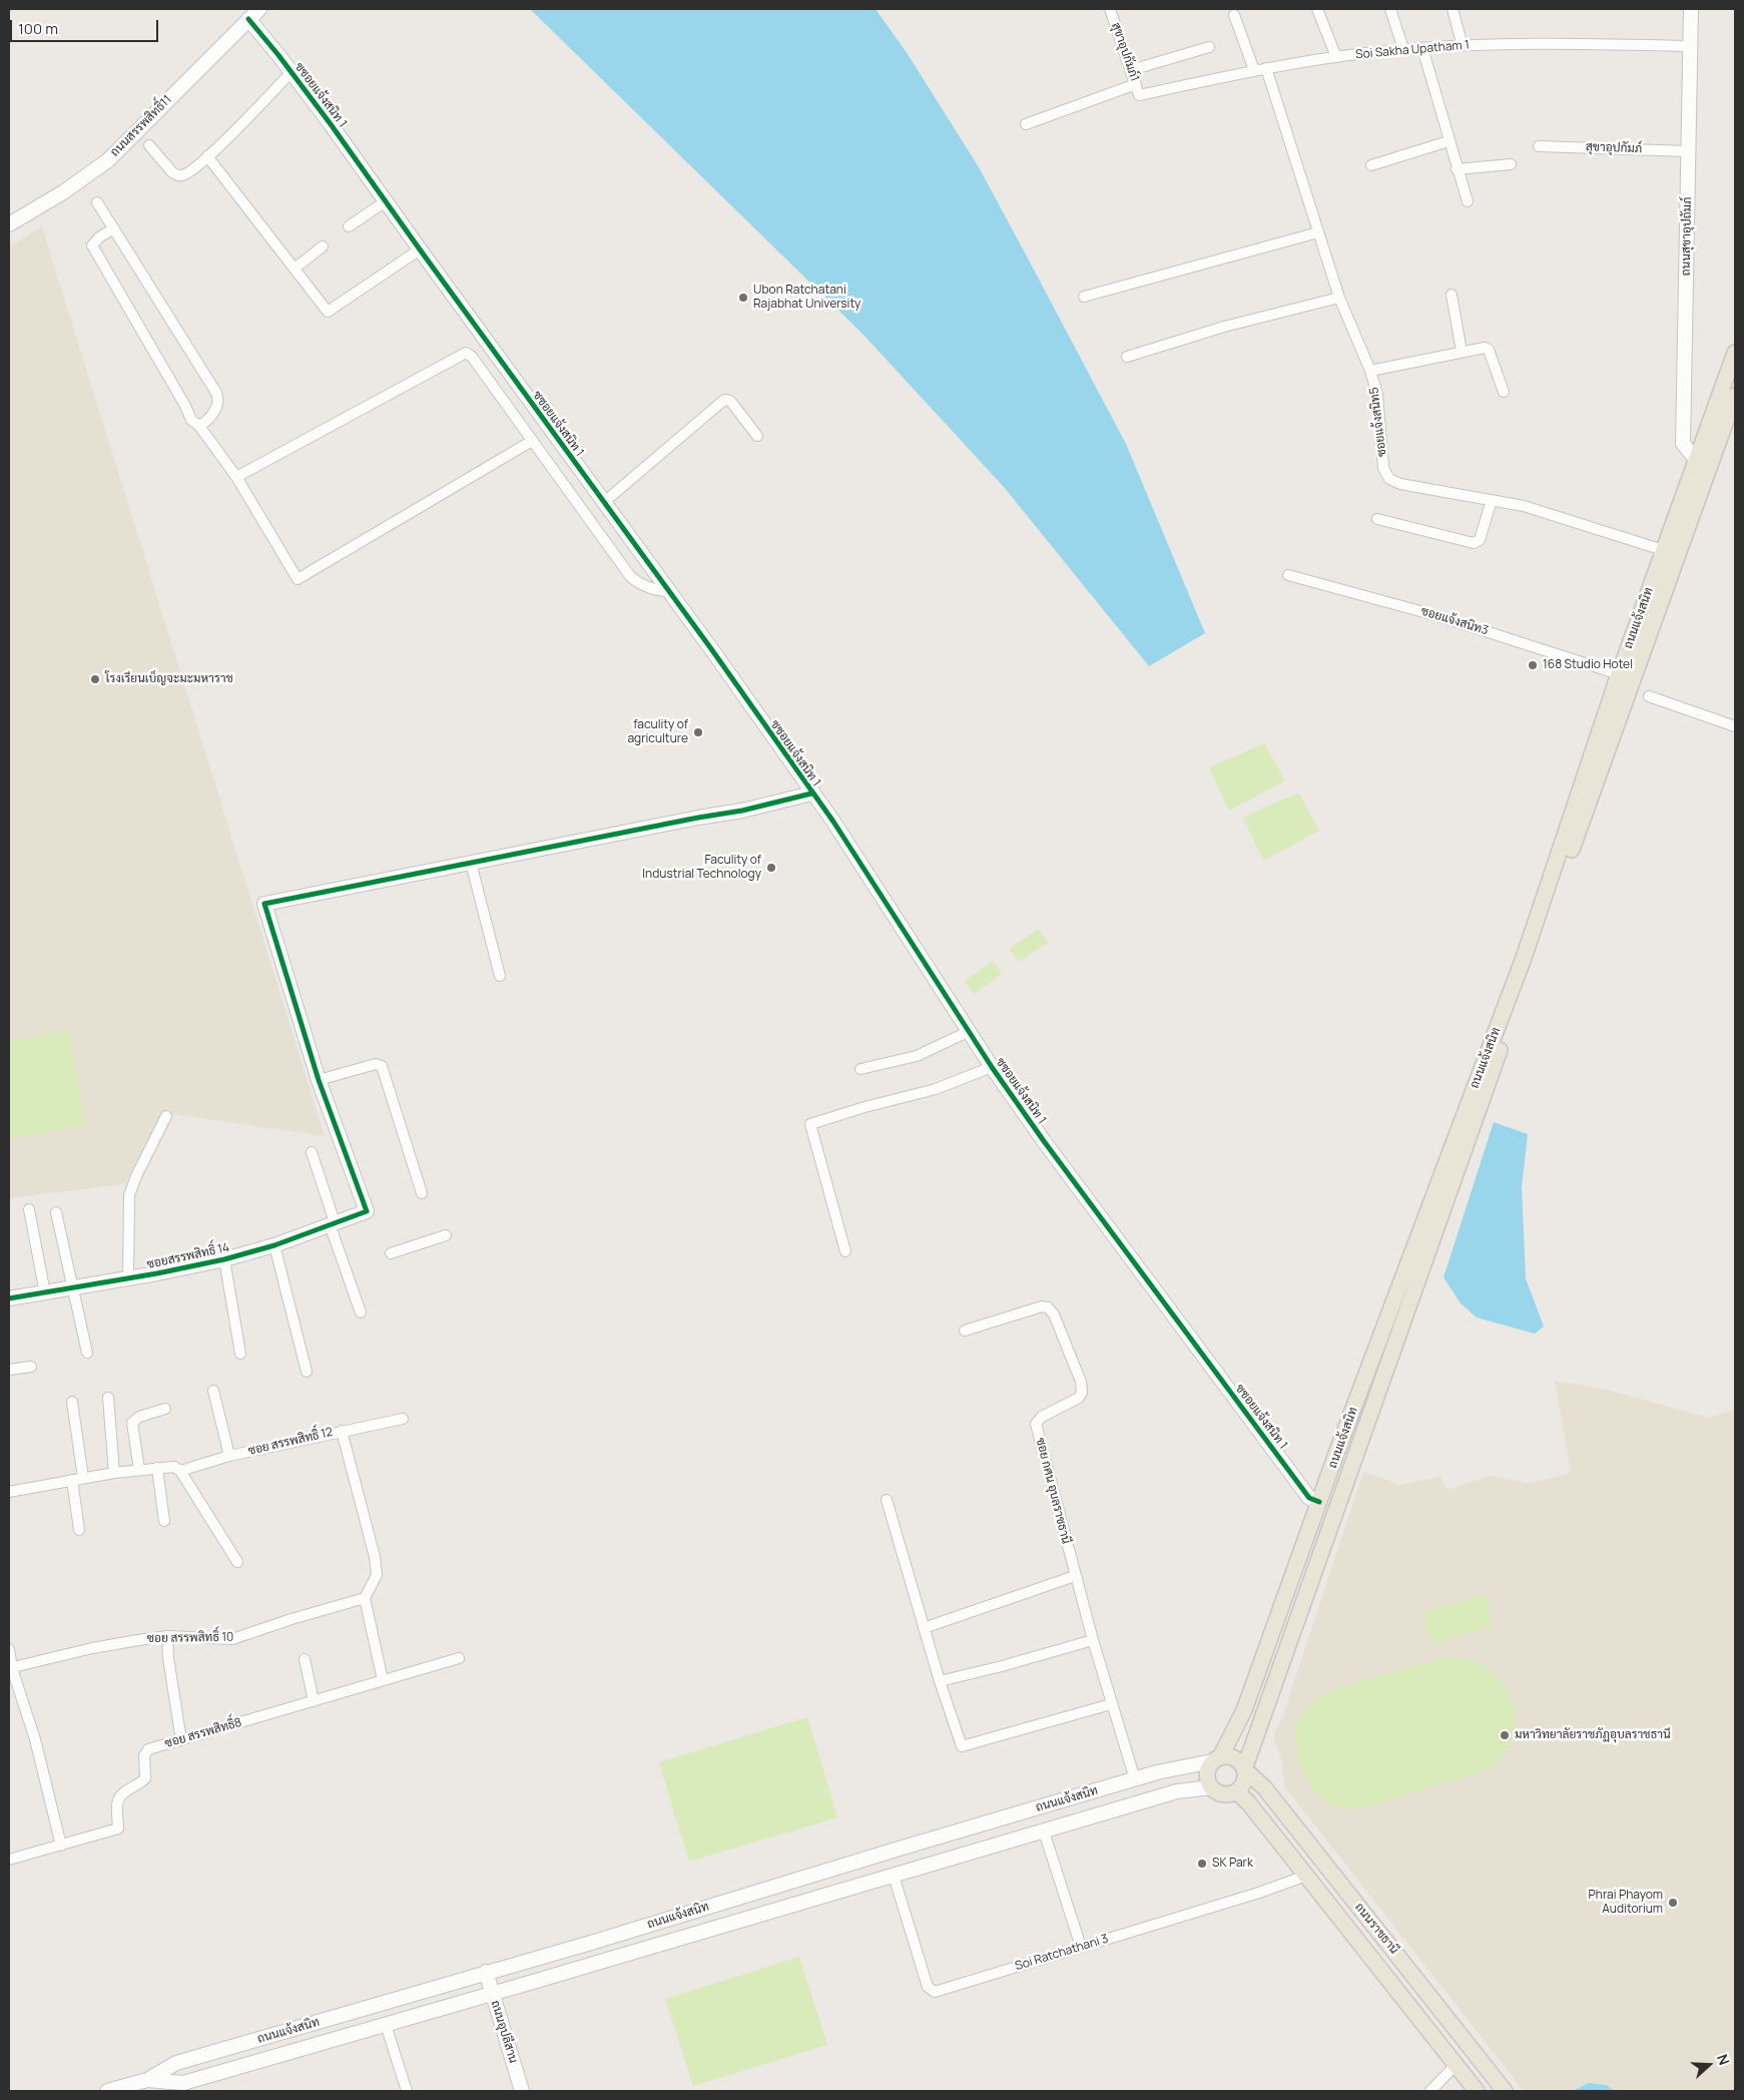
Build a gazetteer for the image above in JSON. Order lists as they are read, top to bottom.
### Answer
{
  "streets": {
    "main road": ["ถนนแจ้งสนิท", "ถนนราชธานี"],
    "street": [
      "Soi Sakha Upatham 1",
      "สุขาอุปกัมภ์1",
      "ซซอยแจ้งสนิท 1",
      "ถนนสรรพสิทธิ์11",
      "สุขาอุปกัมภ์",
      "ถนนสุขาอุปถัมภ์",
      "ซอยแจ้งสนิท5",
      "ซอยแจ้งสนิท3",
      "ซอยสรรพสิทธิ์ 14",
      "ซอย สรรพสิทธิ์ 12",
      "ซอย กศน อุบลราชธานี",
      "ซอย สรรพสิทธิ์ 10",
      "ซอย สรรพสิทธิ์8",
      "Soi Ratchathani 3",
      "ถนนอุปลีสาน"
    ]
  },
  "crossings": [
    ["Soi Sakha Upatham 1", "สุขาอุปกัมภ์1"],
    ["Soi Sakha Upatham 1", "ถนนสุขาอุปถัมภ์"],
    ["Soi Sakha Upatham 1", "ซอยแจ้งสนิท5"],
    ["ซซอยแจ้งสนิท 1", "ถนนสรรพสิทธิ์11"],
    ["ซซอยแจ้งสนิท 1", "ถนนแจ้งสนิท"],
    ["สุขาอุปกัมภ์", "ถนนสุขาอุปถัมภ์"],
    ["ถนนสุขาอุปถัมภ์", "ถนนแจ้งสนิท"],
    ["ซอยแจ้งสนิท5", "ถนนแจ้งสนิท"],
    ["ถนนแจ้งสนิท", "ซอยแจ้งสนิท3"],
    ["ถนนแจ้งสนิท", "ซอย กศน อุบลราชธานี"],
    ["ถนนแจ้งสนิท", "ถนนราชธานี"],
    ["ถนนแจ้งสนิท", "Soi Ratchathani 3"],
    ["ถนนแจ้งสนิท", "ถนนอุปลีสาน"],
    ["ถนนราชธานี", "Soi Ratchathani 3"]
  ],
  "places": [
    "Ubon Ratchatani Rajabhat University",
    "168 Studio Hotel",
    "โรงเรียนเบ็ญจะมะมหาราช",
    "faculity of agriculture",
    "Faculity of Industrial Technology",
    "มหาวิทยาลัยราชภัฏอุบลราชธานี",
    "SK Park",
    "Phrai Phayom Auditorium"
  ],
  "scale_bar": "100 m",
  "north": "right"
}
